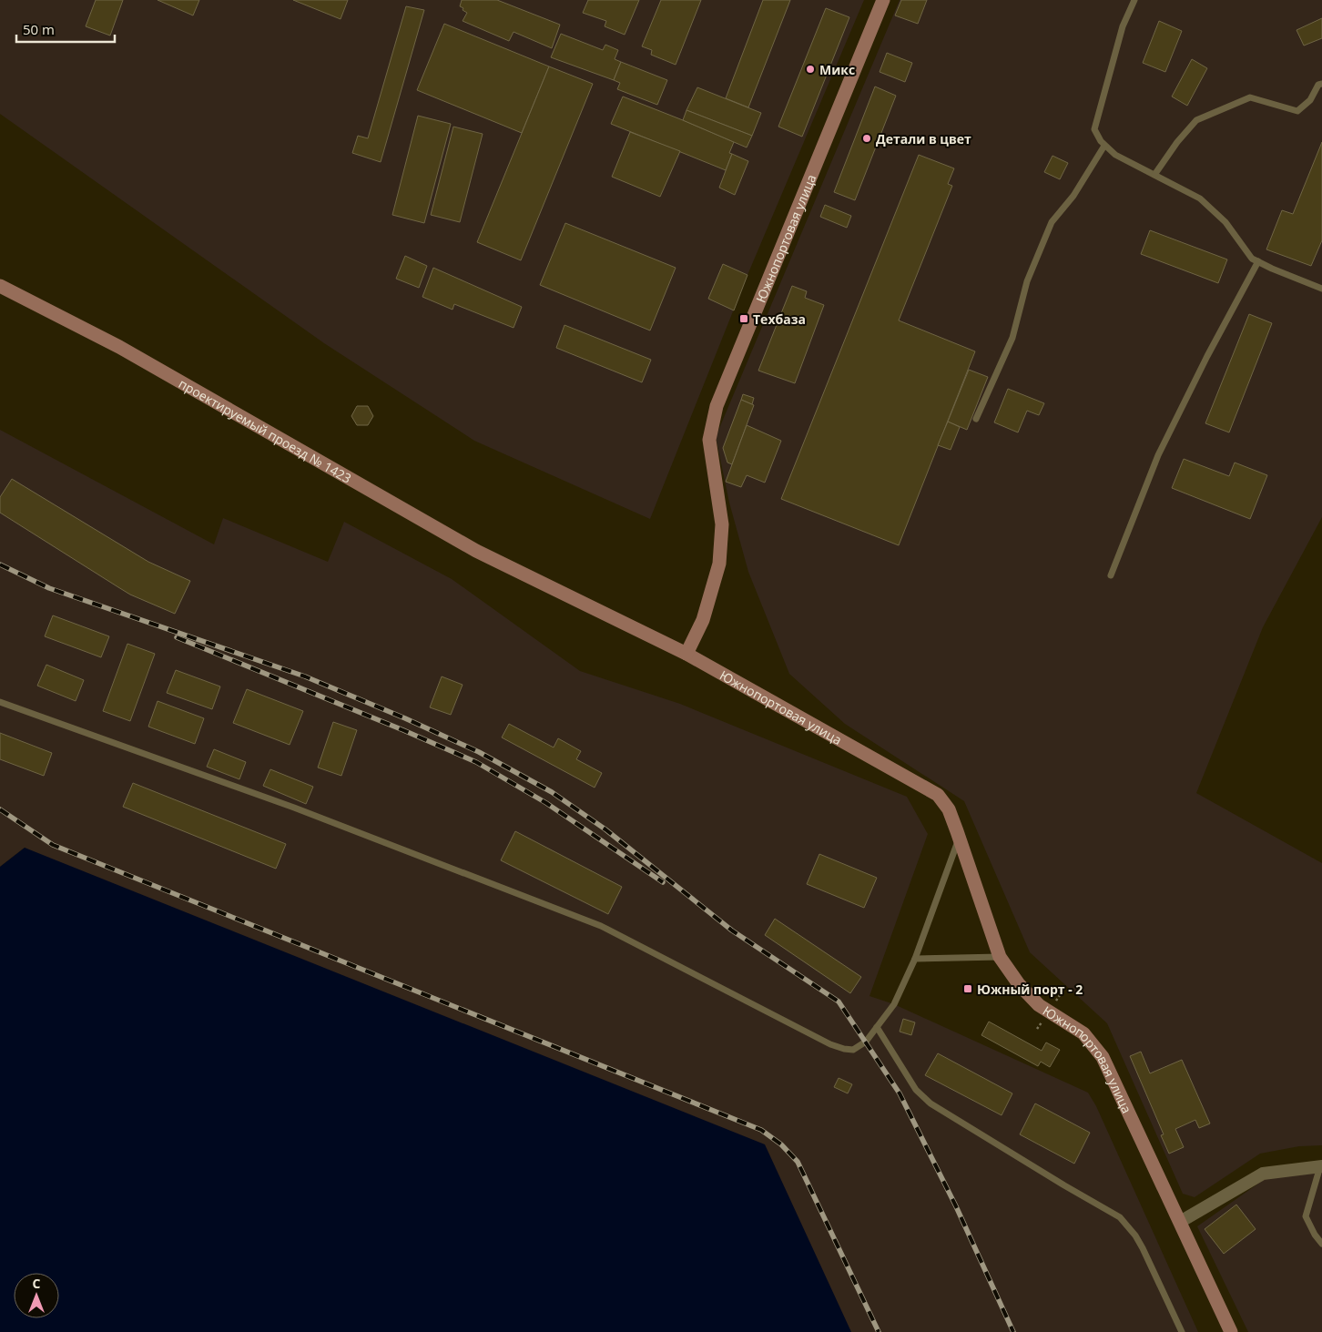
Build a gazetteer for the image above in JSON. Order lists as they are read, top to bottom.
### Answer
{
  "streets": {
    "main road": ["Южнопортовая улица", "проектируемый проезд № 1423"]
  },
  "crossings": [
    ["Южнопортовая улица", "проектируемый проезд № 1423"]
  ],
  "places": {
    "other": ["Микс", "Детали в цвет"],
    "transit": ["Техбаза", "Южный порт - 2"]
  },
  "scale_bar": "50 m",
  "north": "top"
}
